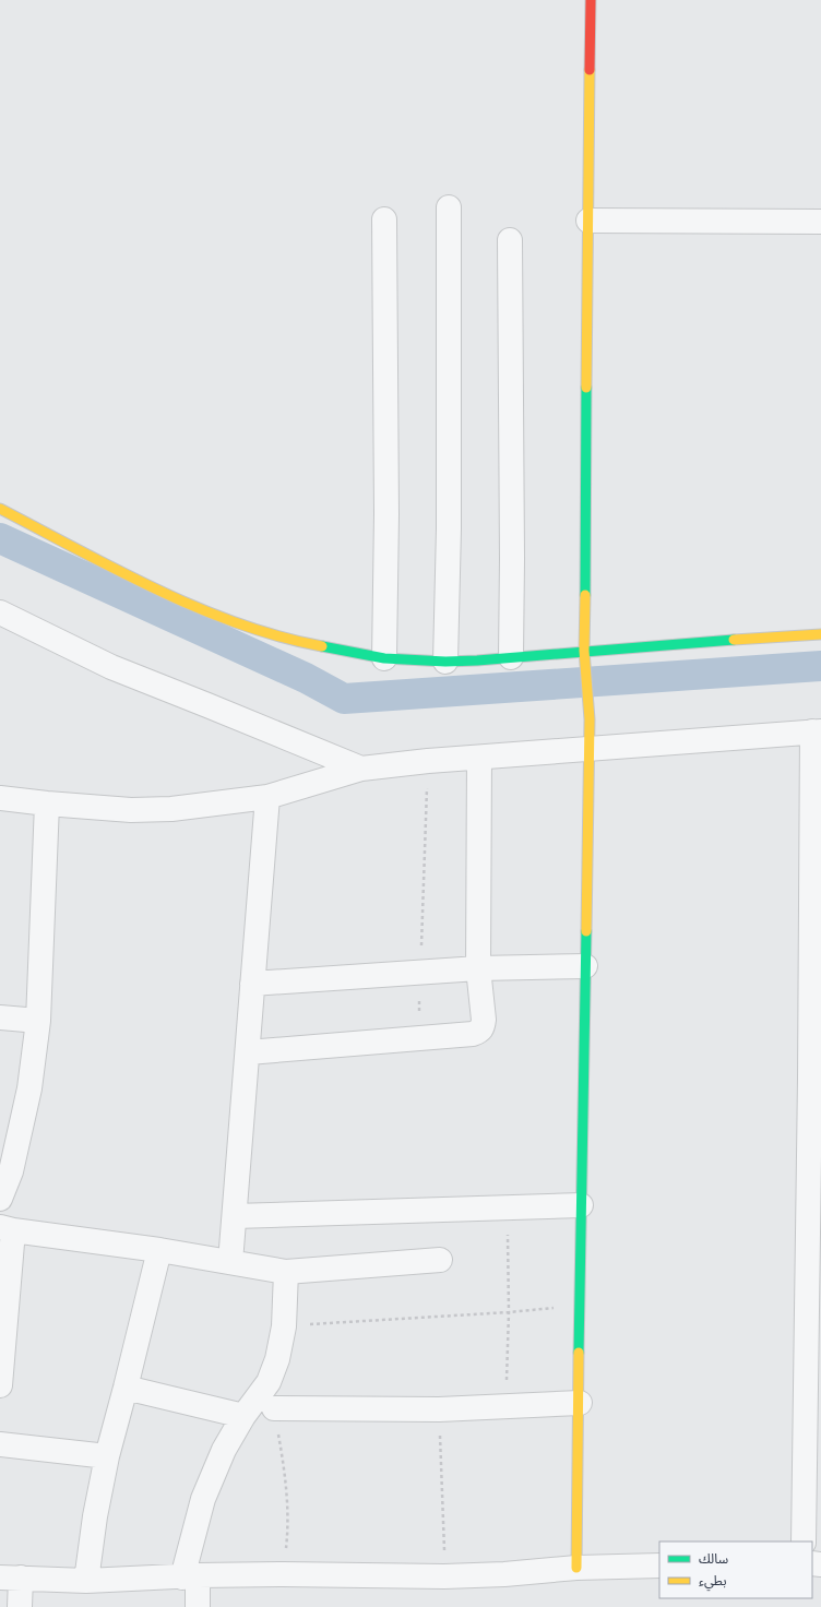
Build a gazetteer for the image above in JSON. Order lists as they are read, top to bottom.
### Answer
{
  "legend": ["سالك", "بطيء"]
}
